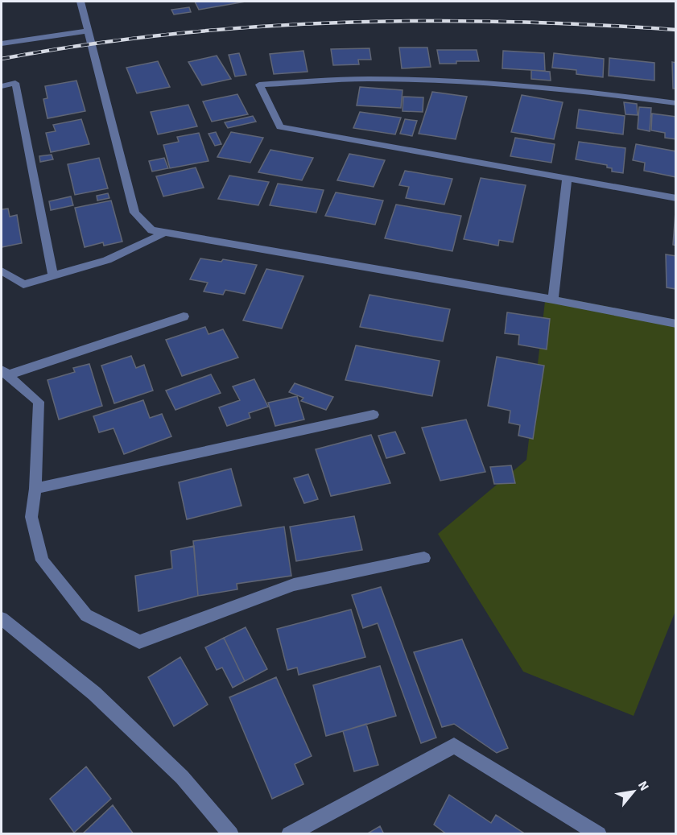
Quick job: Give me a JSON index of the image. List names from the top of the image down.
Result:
{
  "north": "top right"
}
